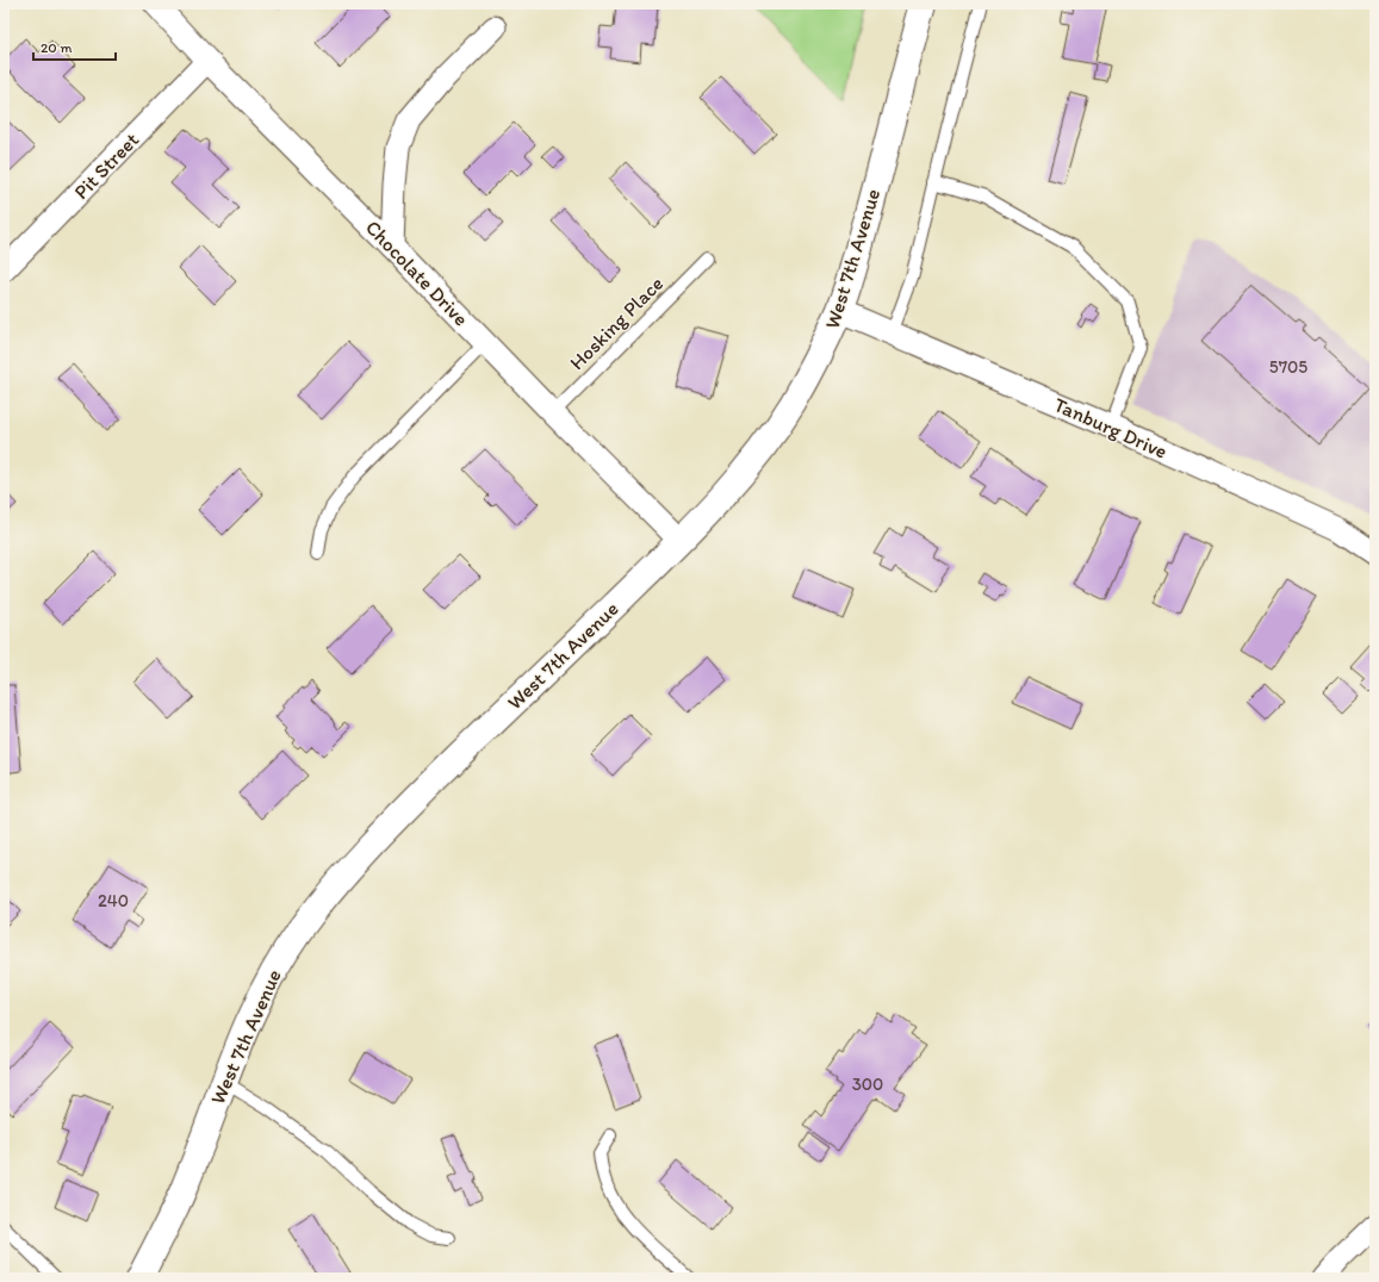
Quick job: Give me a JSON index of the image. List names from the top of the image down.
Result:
{
  "streets": {
    "main road": ["West 7th Avenue"],
    "street": ["Pit Street", "Chocolate Drive", "Tanburg Drive"],
    "lane": ["Hosking Place"]
  },
  "crossings": [
    ["Pit Street", "Chocolate Drive"],
    ["West 7th Avenue", "Chocolate Drive"],
    ["West 7th Avenue", "Tanburg Drive"],
    ["Chocolate Drive", "Hosking Place"]
  ],
  "house_numbers": ["5705", "240", "300"],
  "scale_bar": "20 m"
}
